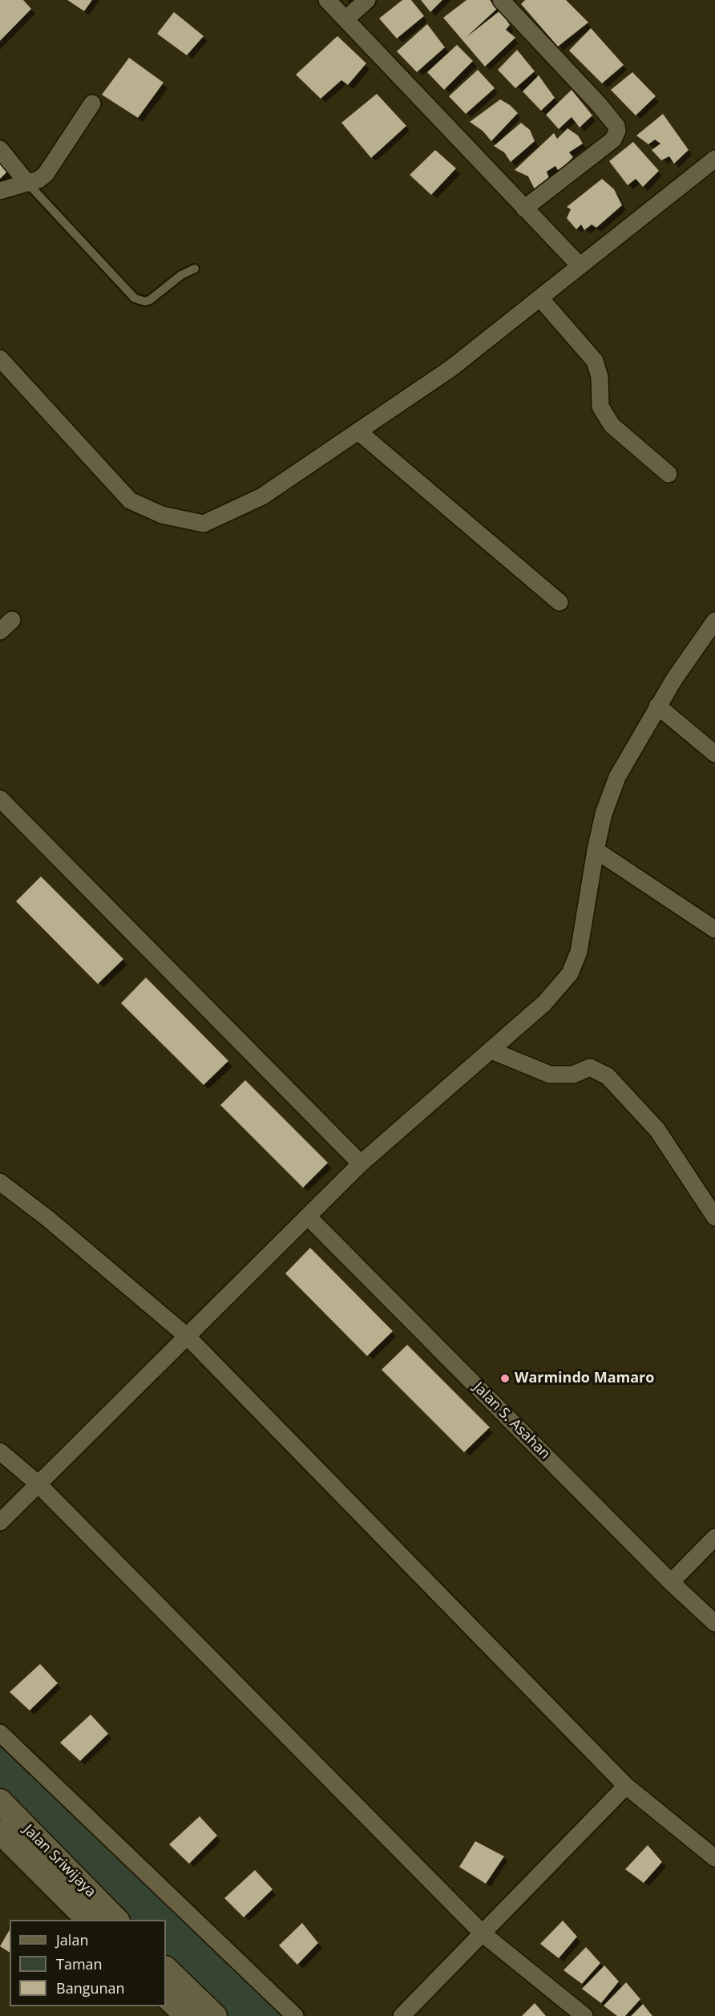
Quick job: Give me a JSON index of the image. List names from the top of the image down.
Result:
{
  "streets": {
    "main road": ["Jalan Sriwijaya"],
    "street": ["Jalan S. Asahan"]
  },
  "places": ["Warmindo Mamaro"],
  "legend": ["Jalan", "Taman", "Bangunan"]
}
